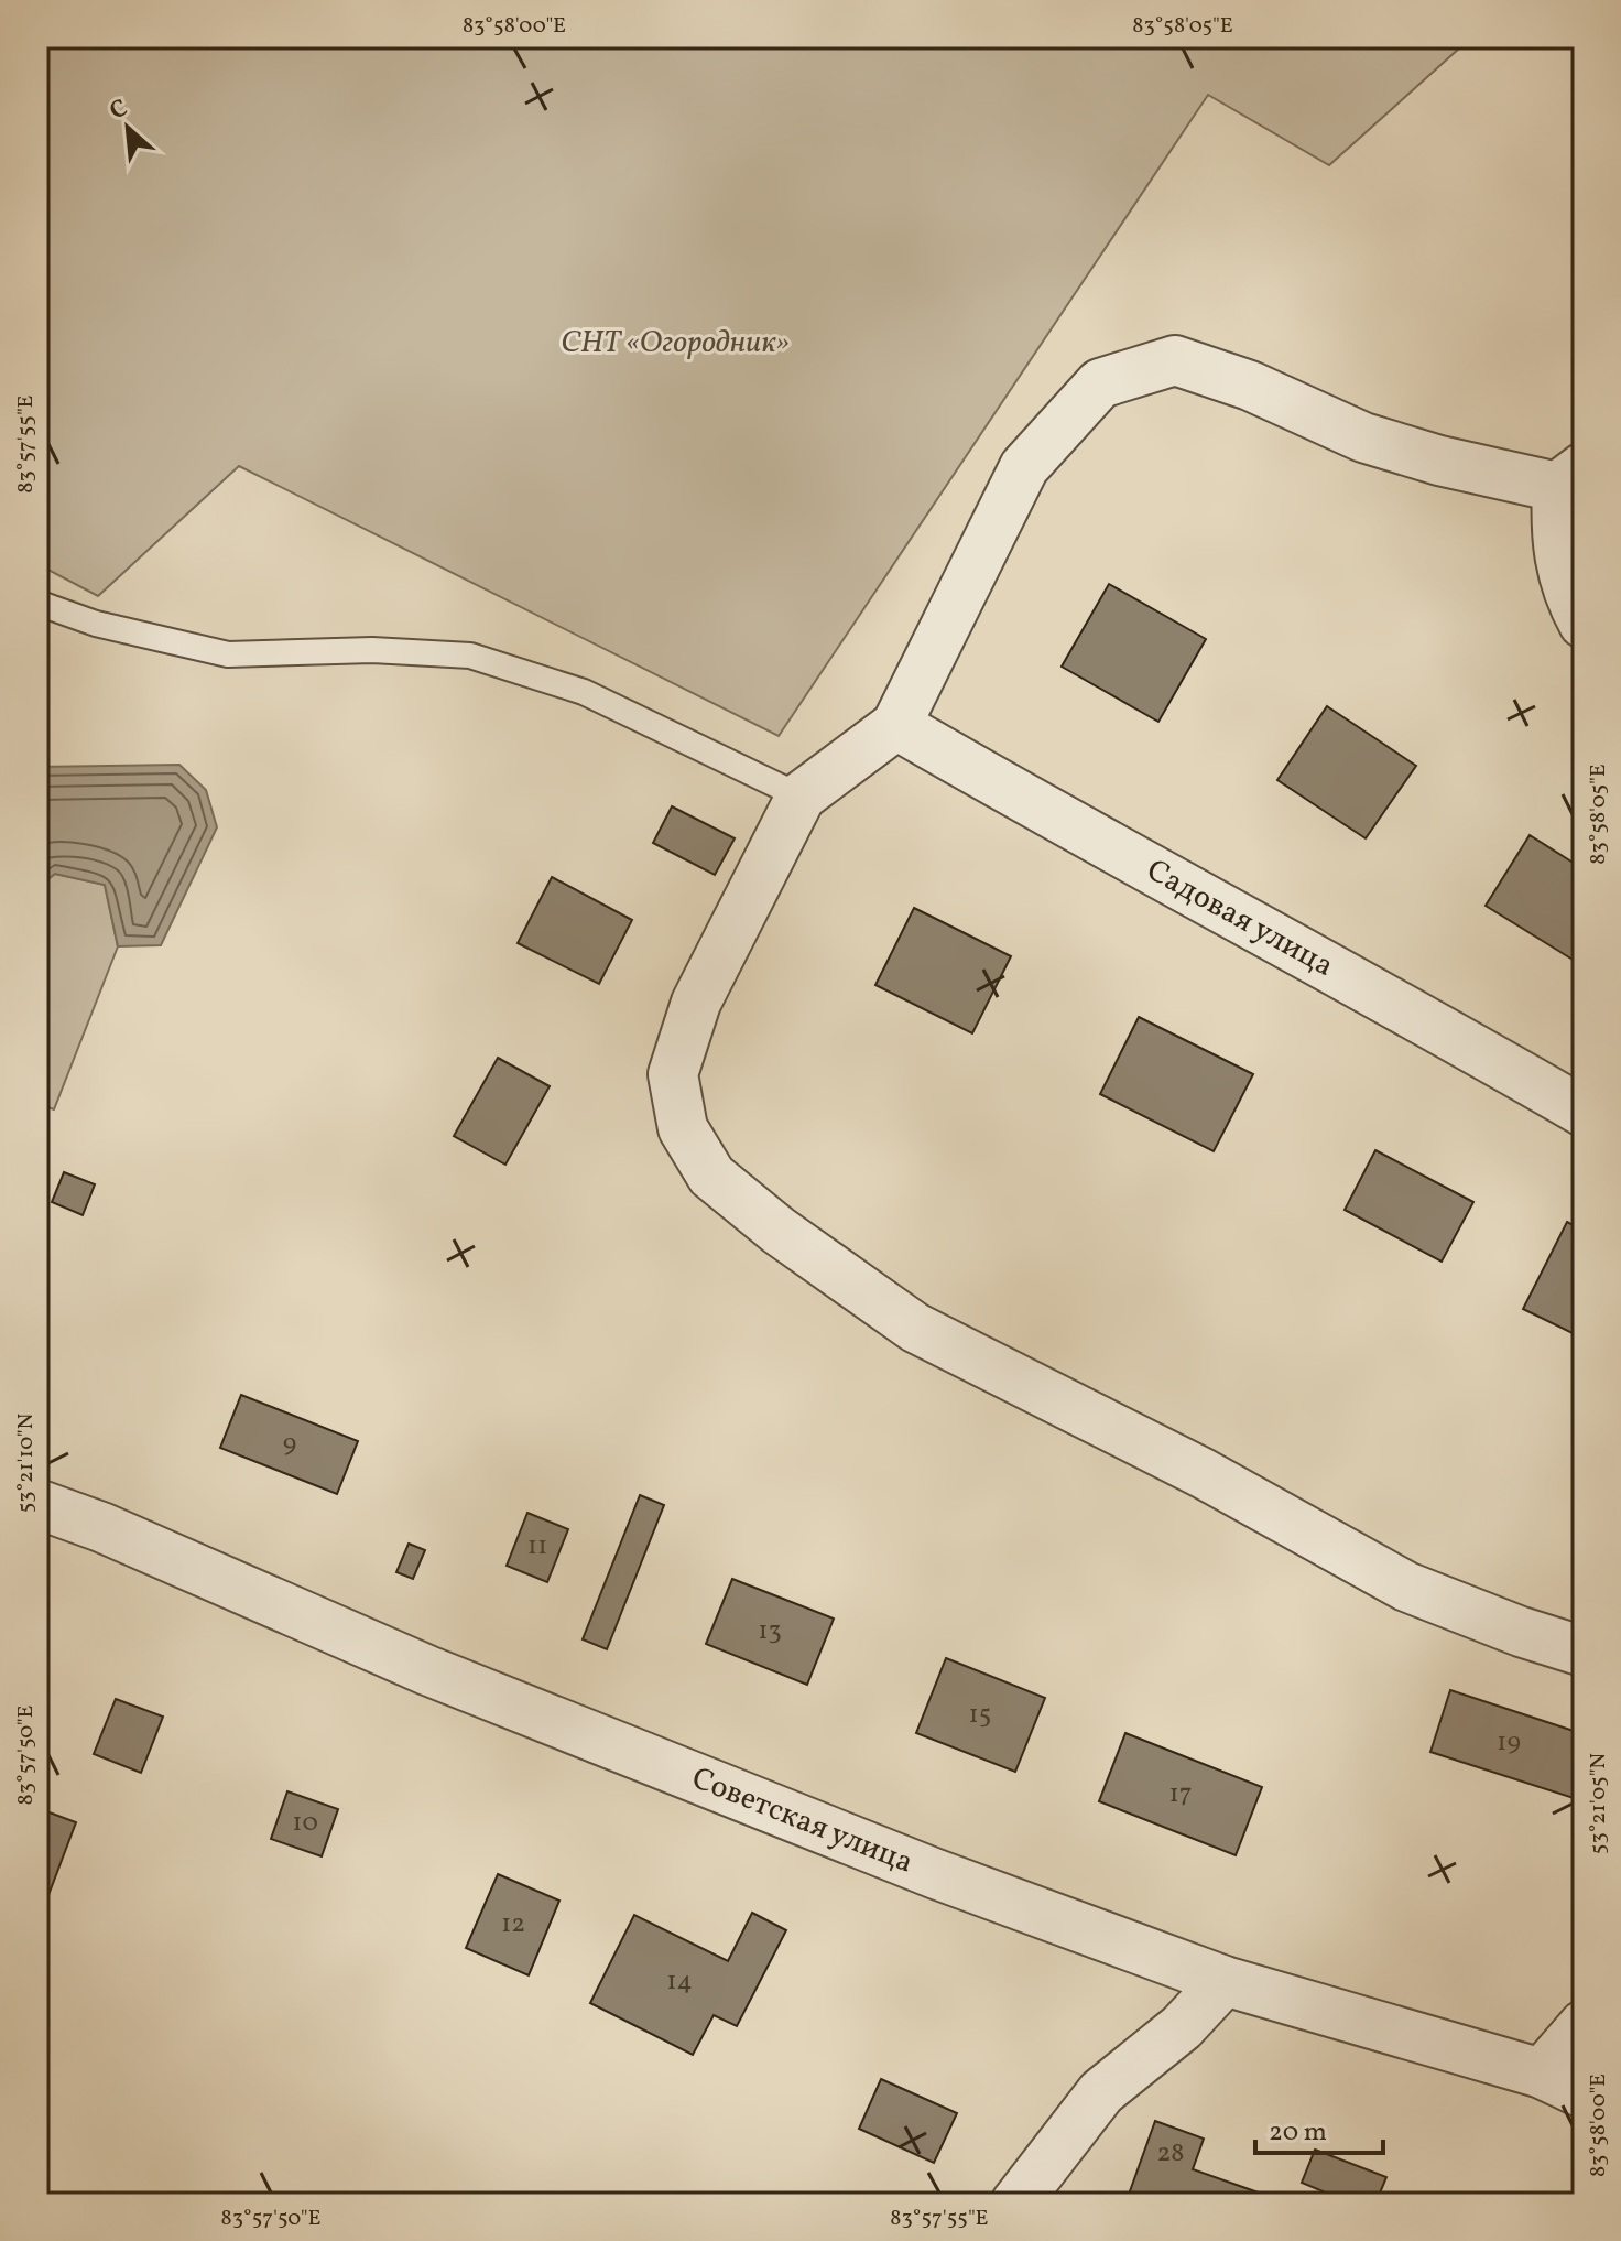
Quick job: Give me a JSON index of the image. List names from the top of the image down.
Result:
{
  "streets": {
    "street": ["Садовая улица", "Советская улица"]
  },
  "parks": ["СНТ «Огородник»"],
  "house_numbers": [
    "9",
    "11",
    "13",
    "15",
    "19",
    "17",
    "10",
    "12",
    "14",
    "28"
  ],
  "scale_bar": "20 m",
  "north": "top left",
  "coordinates": [
    "83°58'00\"E",
    "83°58'05\"E",
    "83°57'55\"E",
    "53°21'10\"N",
    "83°57'50\"E",
    "53°21'05\"N"
  ]
}
